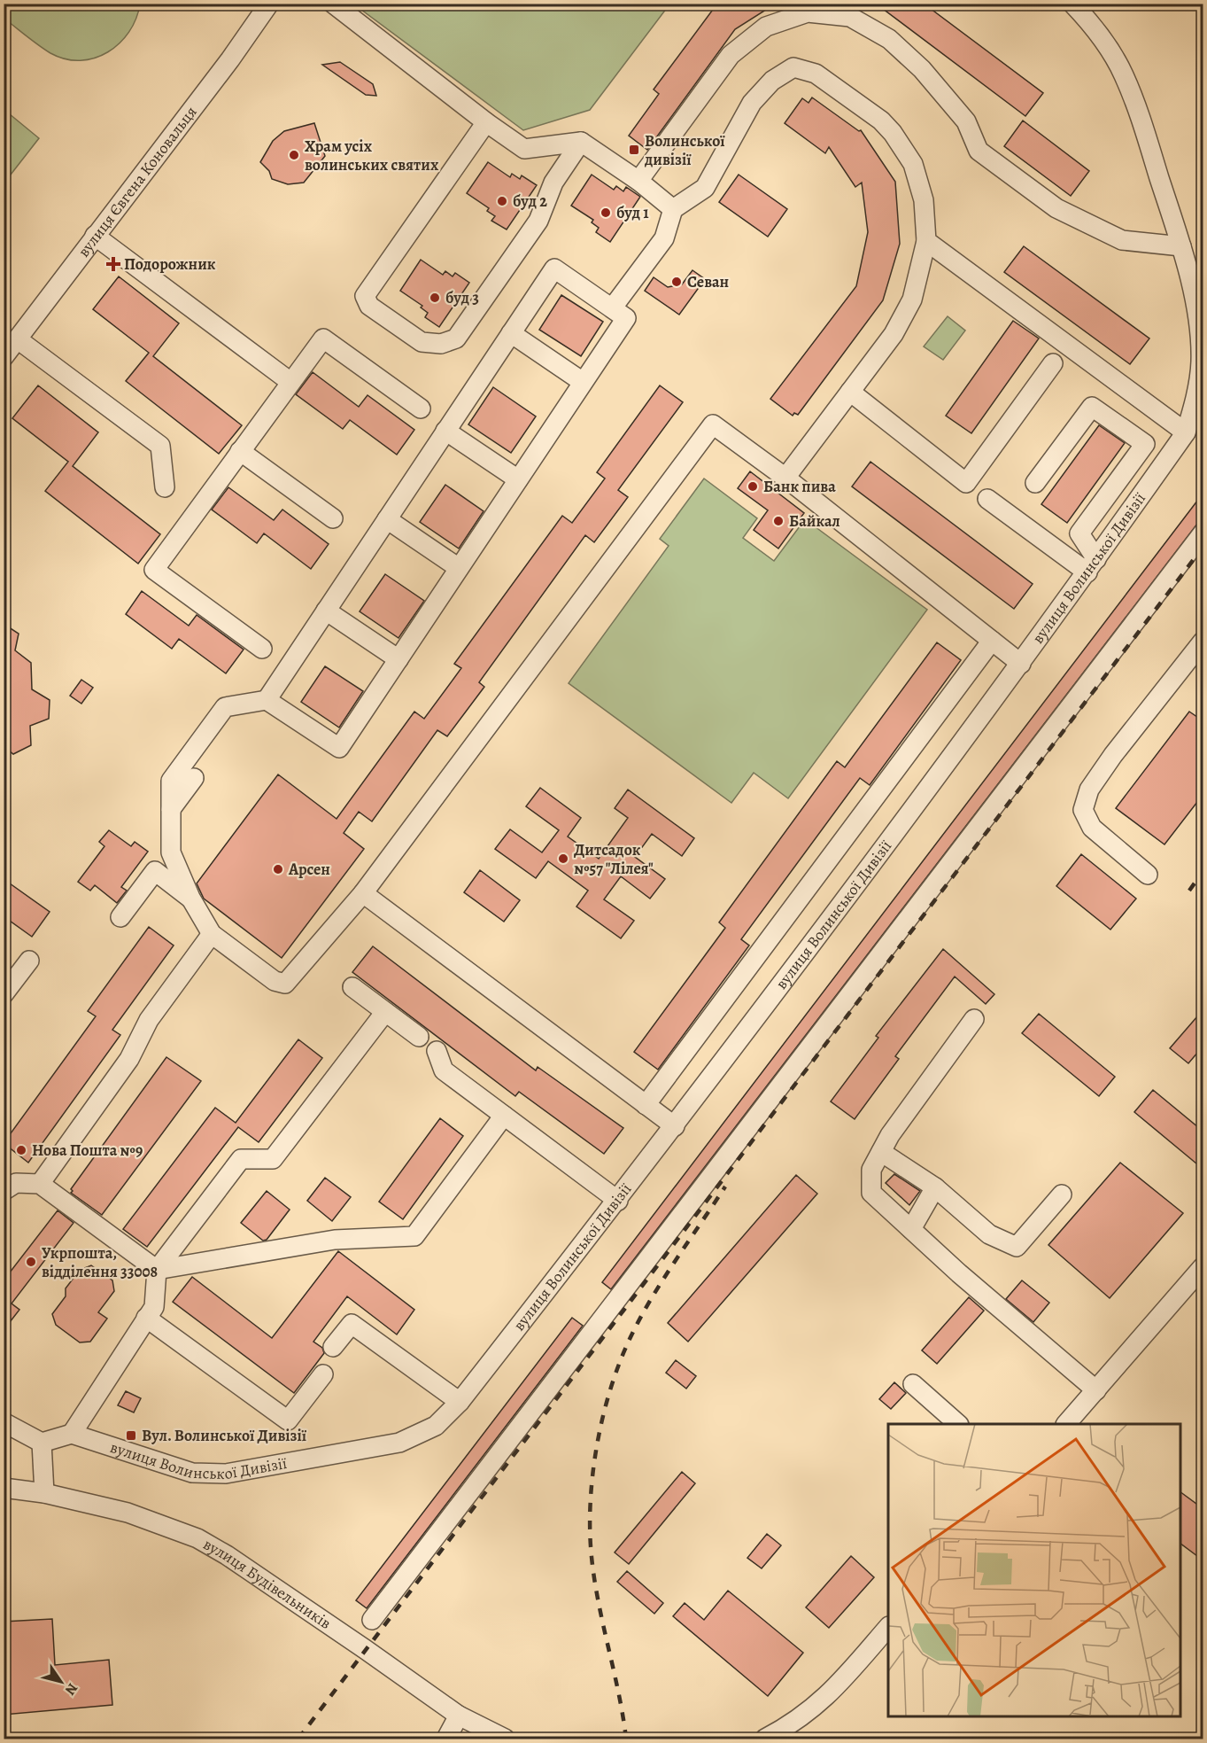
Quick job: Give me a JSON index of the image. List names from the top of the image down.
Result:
{
  "streets": {
    "street": ["вулиця Євгена Коновальця", "вулиця Волинської Дивізії", "вулиця Будівельників"]
  },
  "places": {
    "transit": ["Волинської дивізії", "Вул. Волинської Дивізії"],
    "other": [
      "Храм усіх волинських святих",
      "буд 2",
      "буд 1",
      "Севан",
      "буд 3",
      "Банк пива",
      "Байкал",
      "Дитсадок №57 \"Лілея\"",
      "Арсен",
      "Нова Пошта №9",
      "Укрпошта, відділення 33008"
    ],
    "health": ["Подорожник"]
  },
  "north": "bottom right"
}
